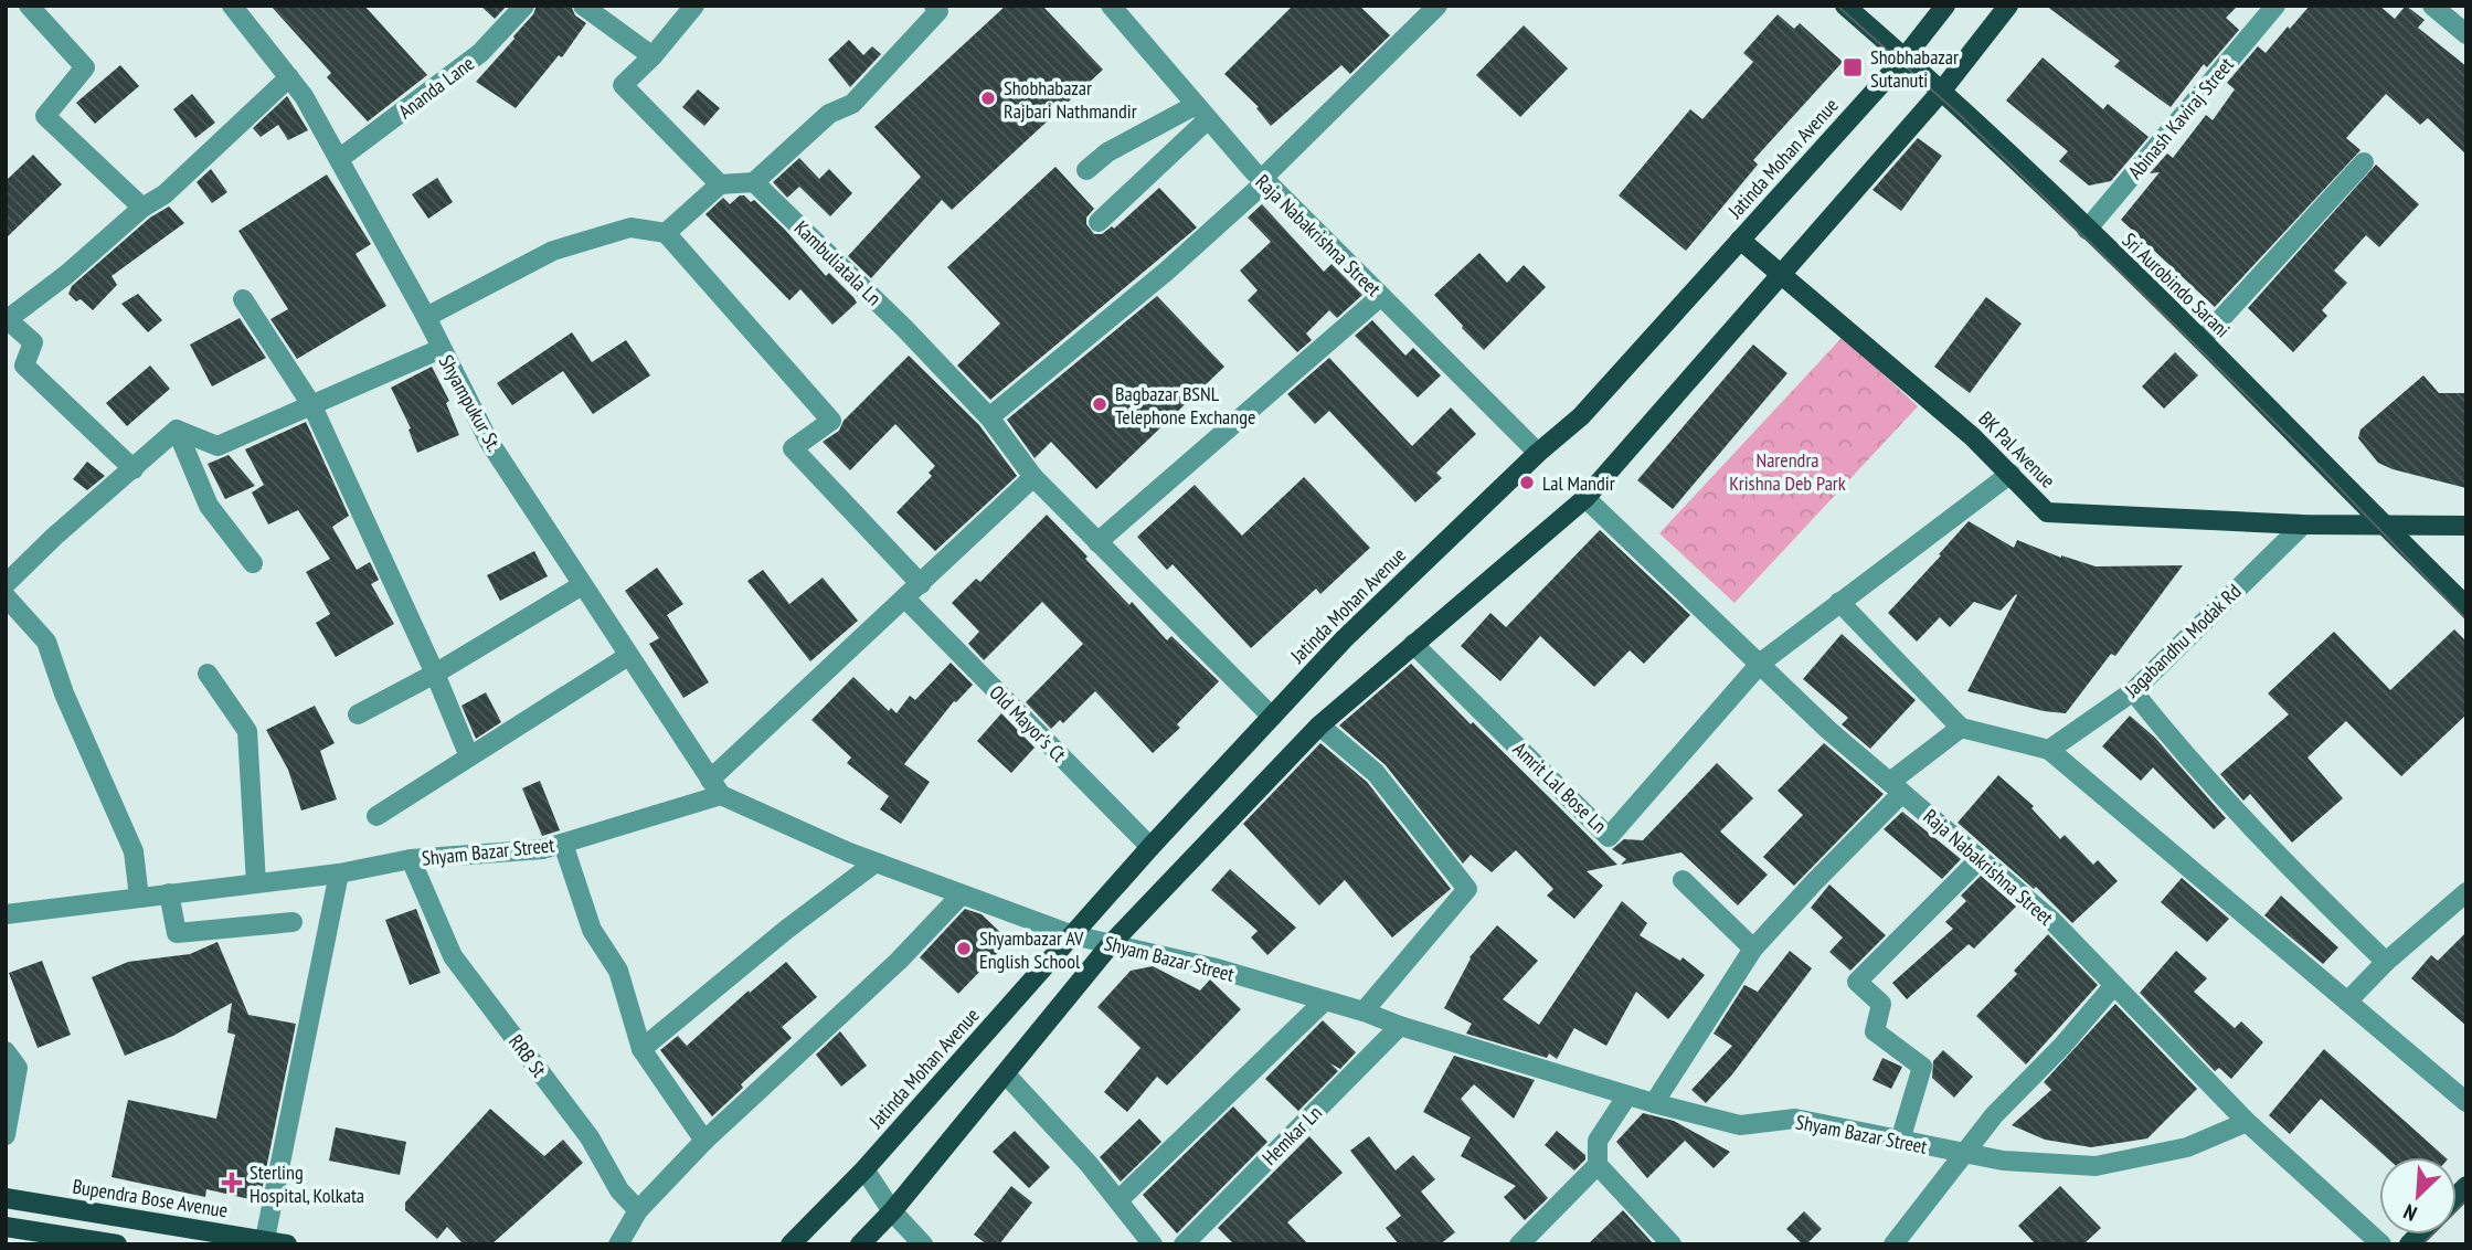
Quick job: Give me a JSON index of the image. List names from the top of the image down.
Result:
{
  "streets": {
    "main road": [
      "Jatinda Mohan Avenue",
      "Sri Aurobindo Sarani",
      "BK Pal Avenue",
      "Bupendra Bose Avenue"
    ],
    "street": [
      "Ananda Lane",
      "Abinash Kaviraj Street",
      "Raja Nabakrishna Street",
      "Kambuliatala Ln",
      "Shyampukur St.",
      "Jagabandhu Modak Rd",
      "Old Mayor's Ct",
      "Amrit Lal Bose Ln",
      "Shyam Bazar Street",
      "RRB St",
      "Hemkar Ln"
    ]
  },
  "crossings": [
    ["Ananda Lane", "Shyampukur St."],
    ["Abinash Kaviraj Street", "Sri Aurobindo Sarani"],
    ["Jatinda Mohan Avenue", "Raja Nabakrishna Street"],
    ["Jatinda Mohan Avenue", "Kambuliatala Ln"],
    ["Jatinda Mohan Avenue", "Sri Aurobindo Sarani"],
    ["Jatinda Mohan Avenue", "BK Pal Avenue"],
    ["Jatinda Mohan Avenue", "Old Mayor's Ct"],
    ["Jatinda Mohan Avenue", "Shyam Bazar Street"],
    ["Raja Nabakrishna Street", "Amrit Lal Bose Ln"],
    ["Raja Nabakrishna Street", "Shyam Bazar Street"],
    ["Sri Aurobindo Sarani", "BK Pal Avenue"],
    ["Shyampukur St.", "Shyam Bazar Street"],
    ["BK Pal Avenue", "Jagabandhu Modak Rd"],
    ["Shyam Bazar Street", "RRB St"],
    ["Shyam Bazar Street", "Hemkar Ln"]
  ],
  "parks": ["Narendra Krishna Deb Park"],
  "places": {
    "transit": ["Shobhabazar Sutanuti"],
    "other": [
      "Shobhabazar Rajbari Nathmandir",
      "Bagbazar BSNL Telephone Exchange",
      "Lal Mandir",
      "Shyambazar AV English School"
    ],
    "health": ["Sterling Hospital, Kolkata"]
  },
  "north": "bottom left"
}
